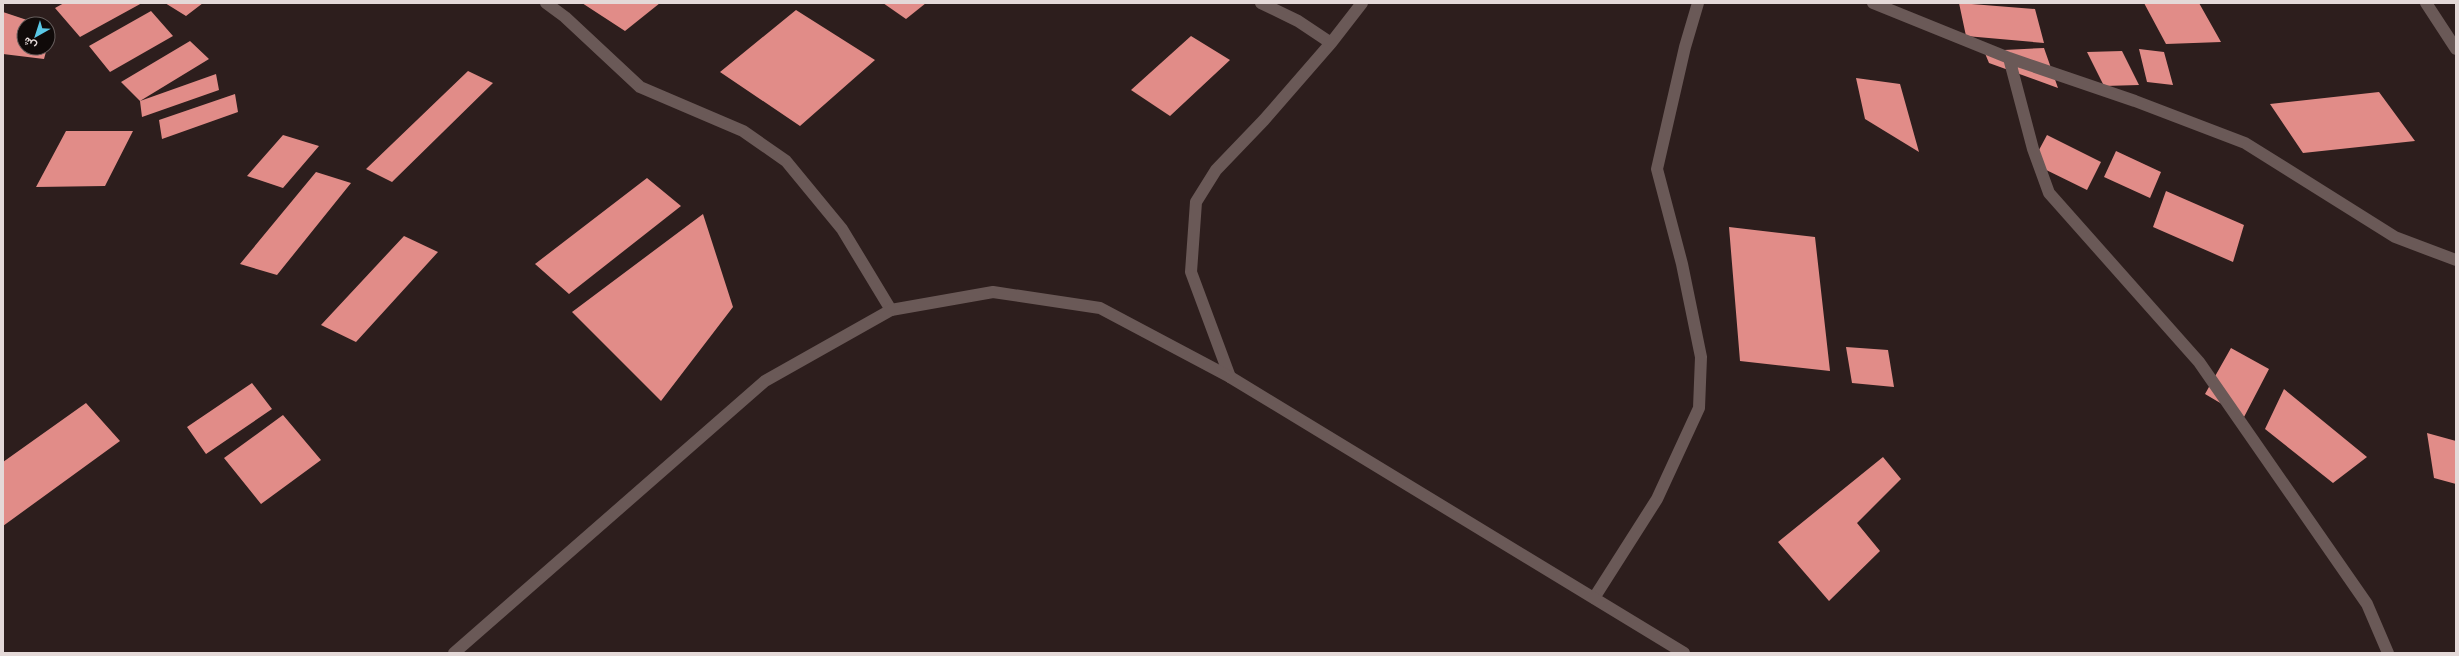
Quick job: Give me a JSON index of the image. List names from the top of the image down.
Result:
{
  "north": "bottom left"
}
